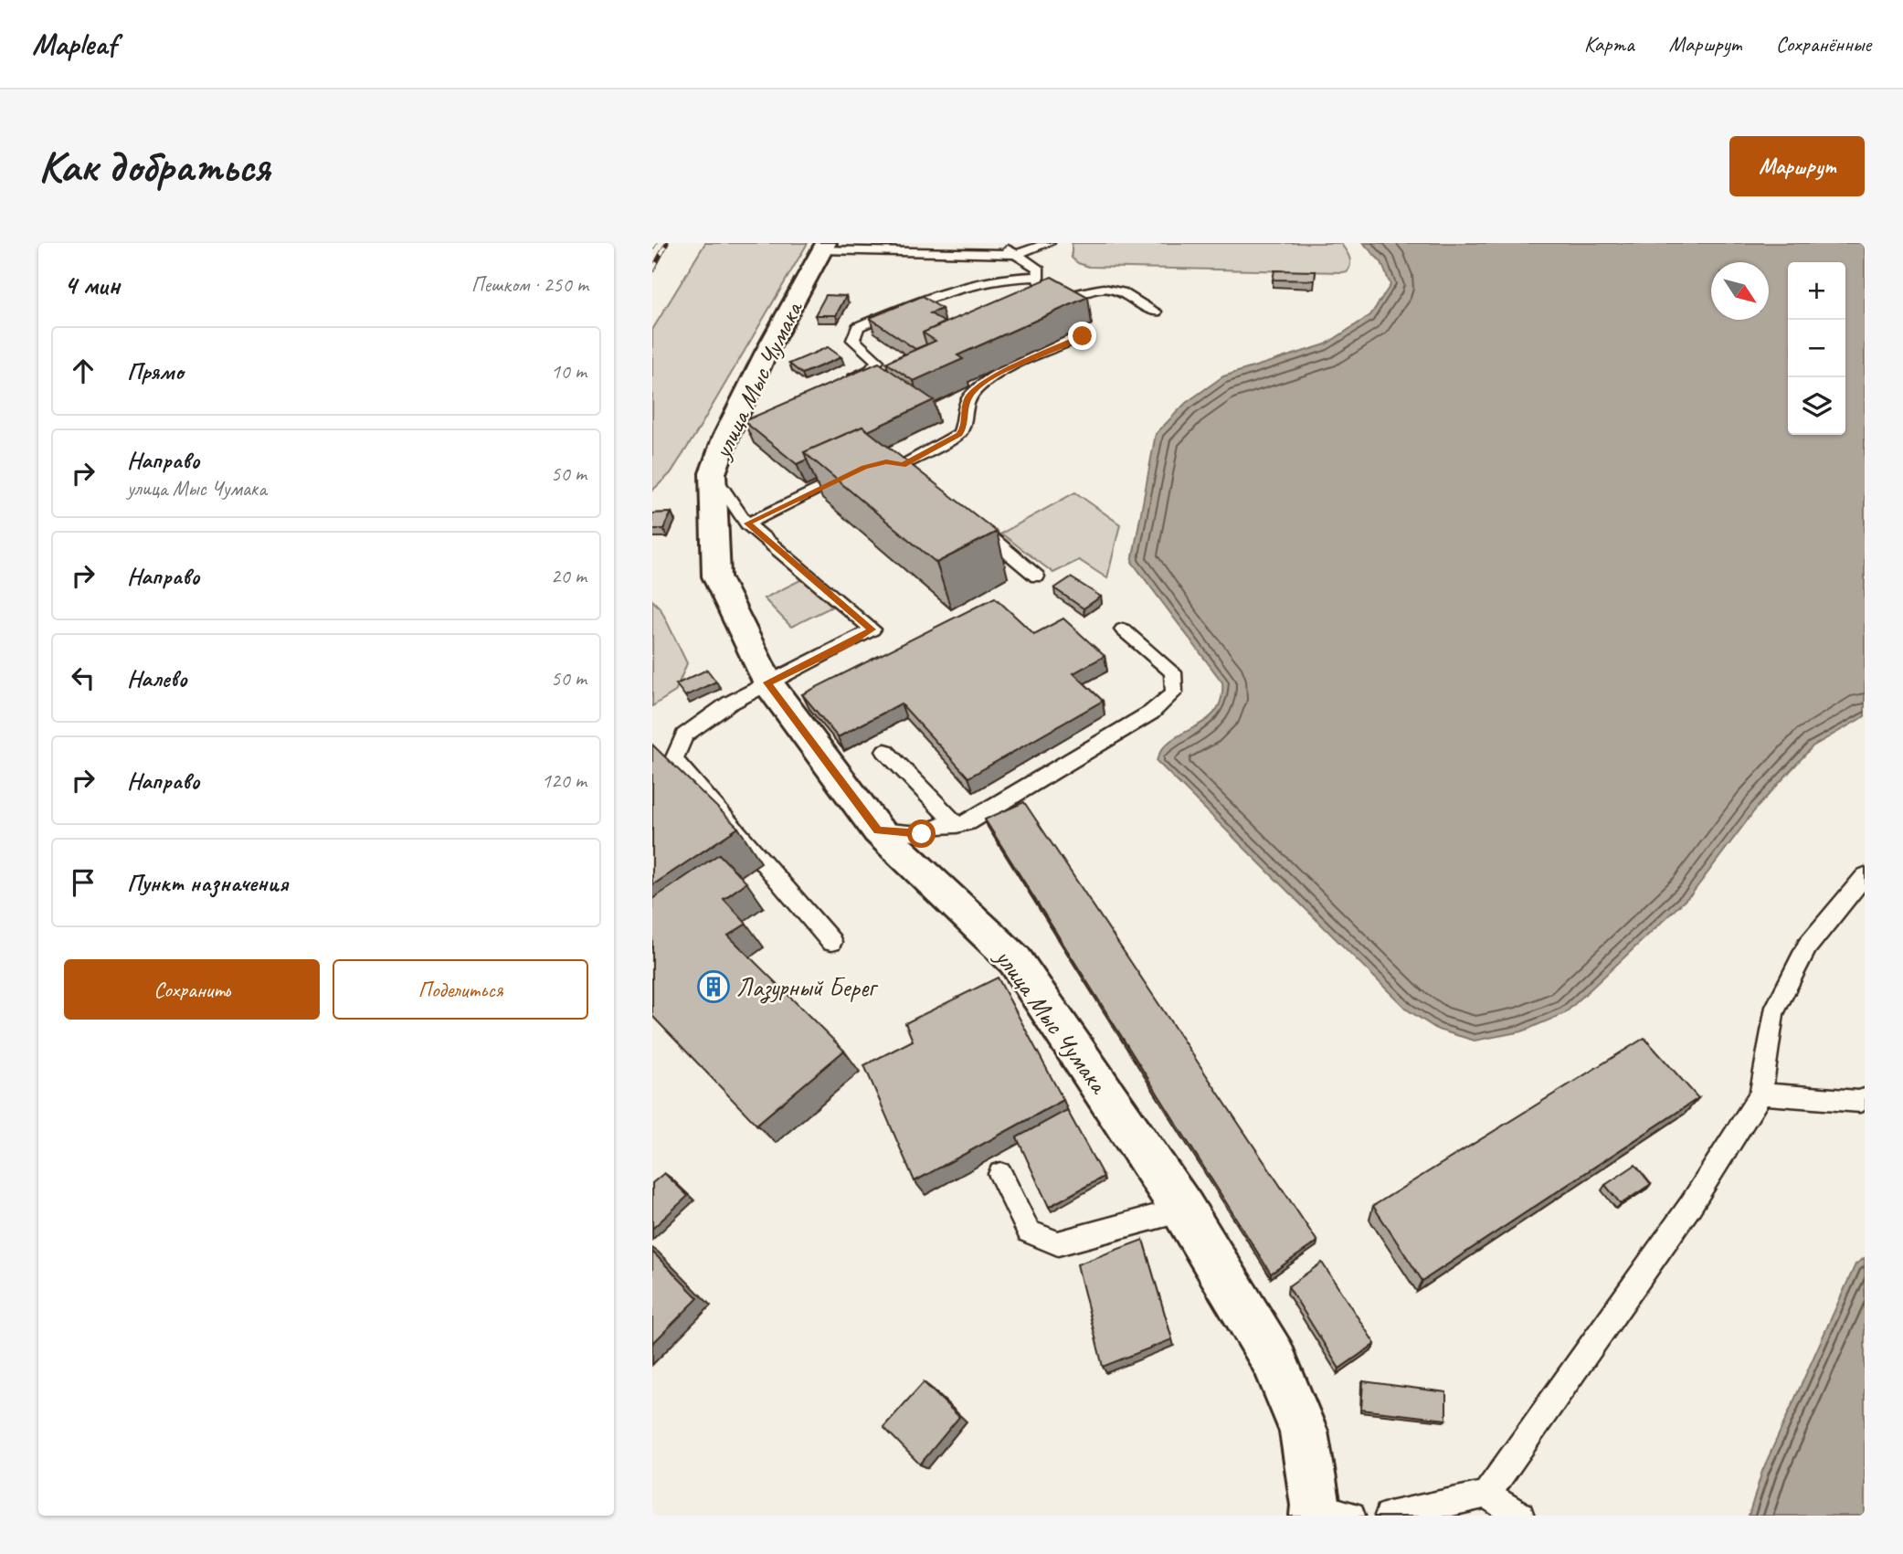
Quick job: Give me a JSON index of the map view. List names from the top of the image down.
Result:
{
  "streets": {
    "street": ["улица Мыс Чумака"]
  },
  "places": {
    "building": ["Лазурный Берег"]
  },
  "north": "bottom right",
  "page": {
    "header": "Mapleaf",
    "nav": ["Карта", "Маршрут", "Сохранённые"],
    "buttons": [
      "Маршрут",
      ["Сохранить", "Поделиться"]
    ],
    "title": "Как добраться",
    "heading": ["4 мин", "Пешком · 250 m"],
    "map_buttons": ["+", "−"],
    "list": [
      ["Прямо", "10 m"],
      ["Направо", "улица Мыс Чумака", "50 m"],
      ["Направо", "20 m"],
      ["Налево", "50 m"],
      ["Направо", "120 m"],
      "Пункт назначения"
    ]
  }
}
